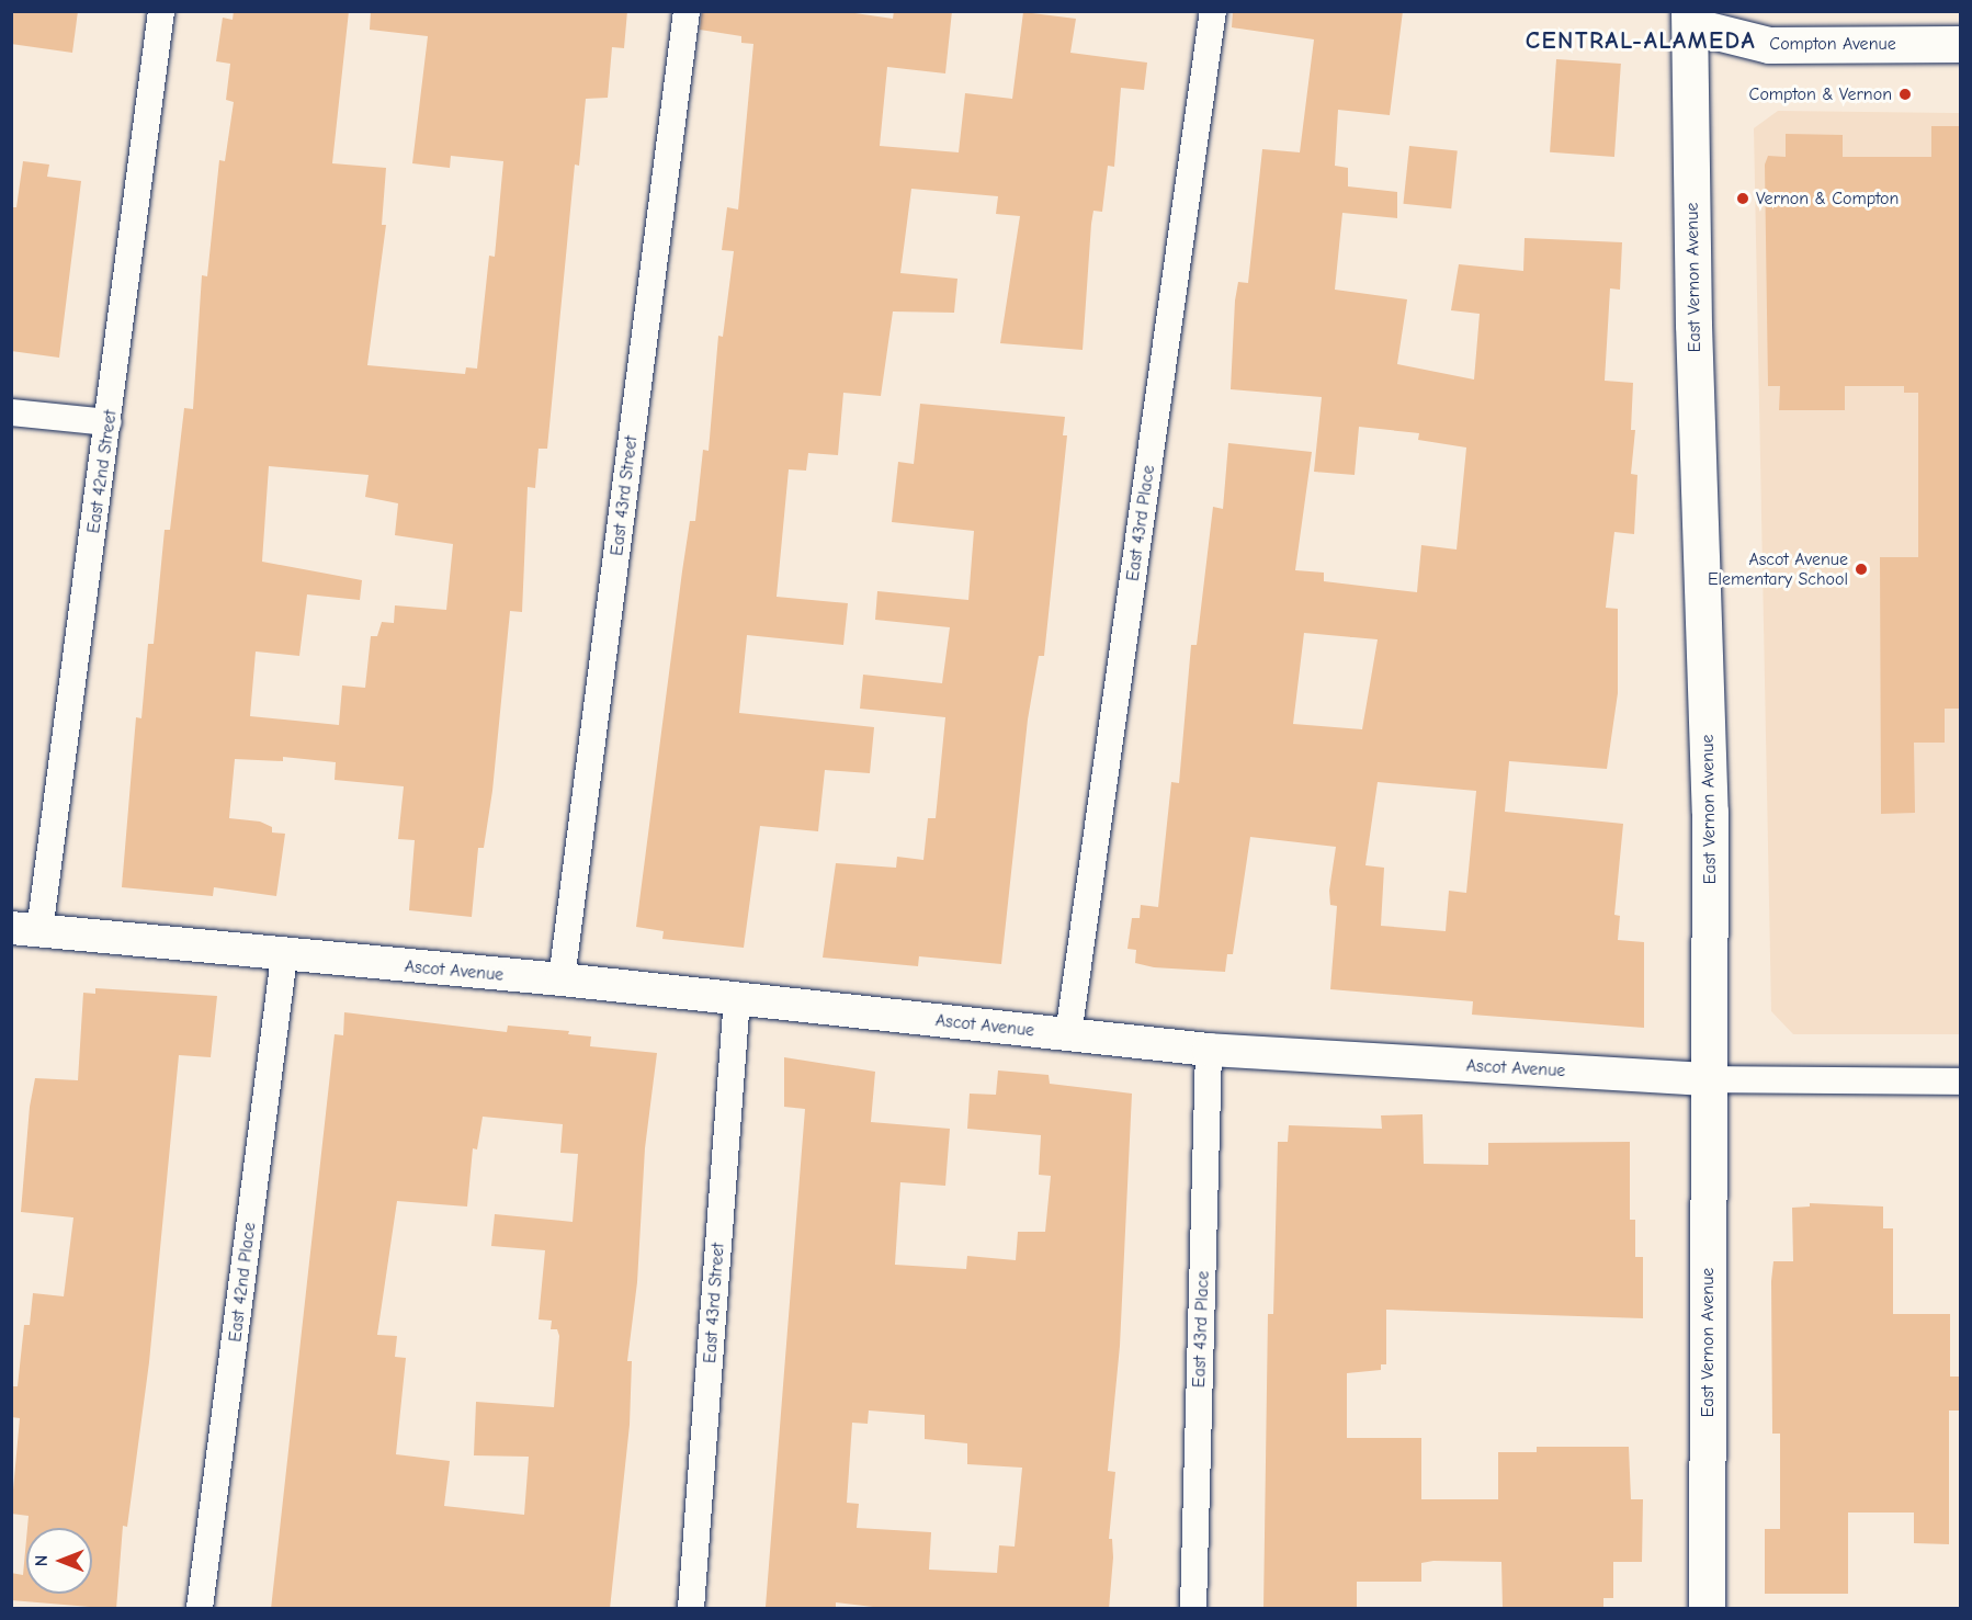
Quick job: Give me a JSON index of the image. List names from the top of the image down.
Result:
{
  "streets": {
    "main road": ["Compton Avenue", "East Vernon Avenue"],
    "street": [
      "East 42nd Street",
      "East 43rd Street",
      "East 43rd Place",
      "Ascot Avenue",
      "East 42nd Place"
    ]
  },
  "crossings": [
    ["Compton Avenue", "East Vernon Avenue"],
    ["East Vernon Avenue", "Ascot Avenue"],
    ["East 42nd Street", "Ascot Avenue"],
    ["East 43rd Street", "Ascot Avenue"],
    ["East 43rd Place", "Ascot Avenue"],
    ["Ascot Avenue", "East 42nd Place"]
  ],
  "districts": ["CENTRAL-ALAMEDA"],
  "places": ["Compton & Vernon", "Vernon & Compton", "Ascot Avenue Elementary School"],
  "north": "left"
}
